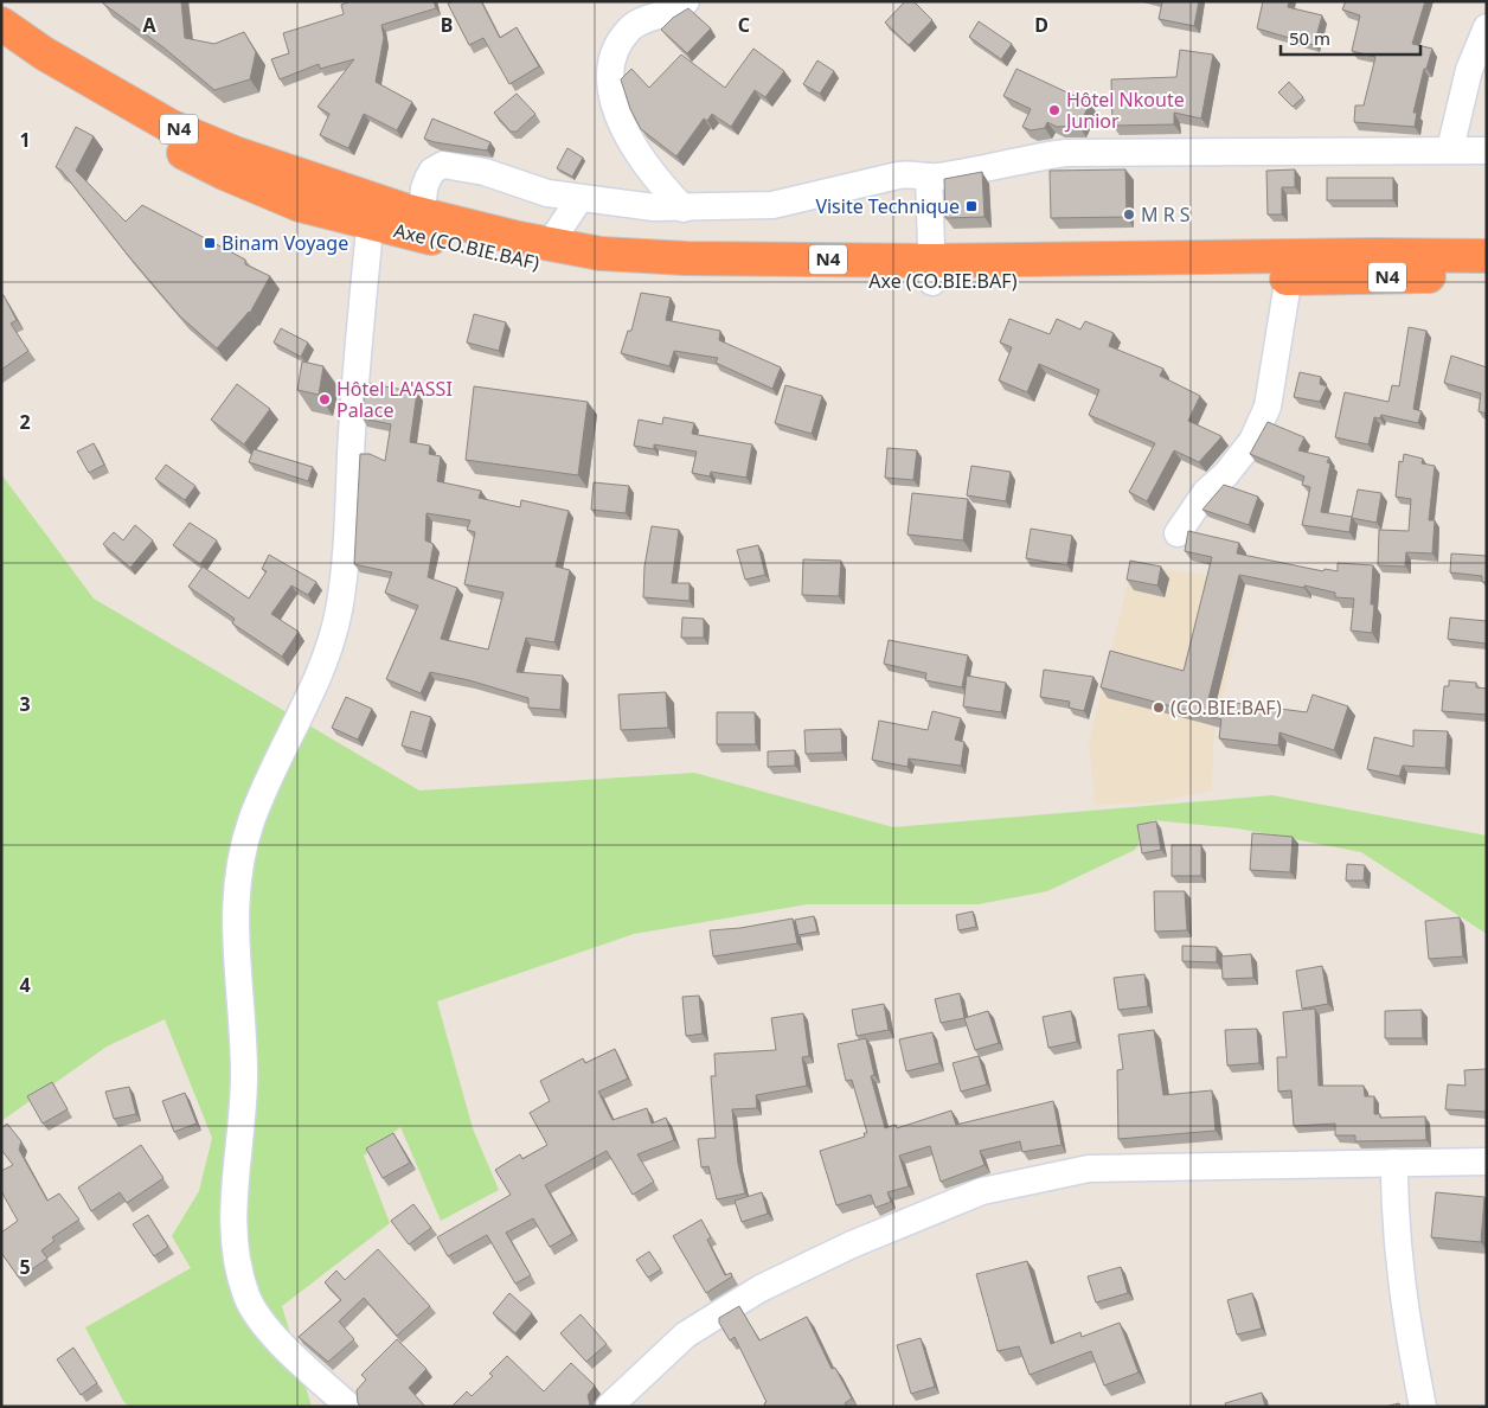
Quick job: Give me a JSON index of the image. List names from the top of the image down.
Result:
{
  "streets": {
    "highway": ["N4", "Axe (CO.BIE.BAF)"]
  },
  "crossings": [
    ["N4", "Axe (CO.BIE.BAF)"]
  ],
  "places": {
    "other": [
      "Hôtel Nkoute Junior",
      "M R S",
      "Hôtel LA'ASSI Palace",
      "(CO.BIE.BAF)"
    ],
    "transit": ["Visite Technique", "Binam Voyage"]
  },
  "scale_bar": "50 m",
  "grid": {
    "columns": [
      "A",
      "B",
      "C",
      "D"
    ],
    "rows": [
      "1",
      "2",
      "3",
      "4",
      "5"
    ]
  }
}
